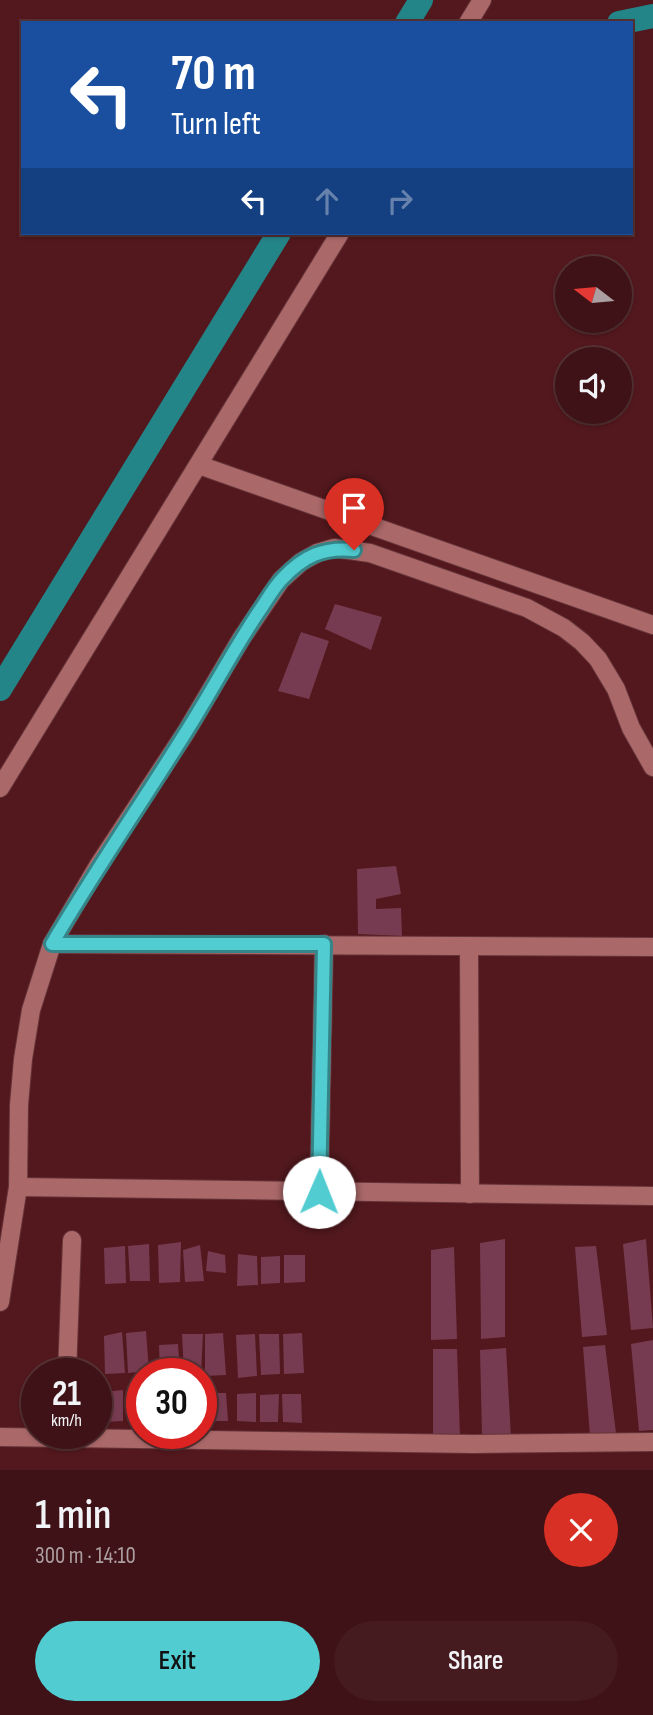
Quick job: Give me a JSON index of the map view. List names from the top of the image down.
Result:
{
  "north": "left",
  "page": {
    "turn": ["70 m", "Turn left"],
    "speed": "21 km/h",
    "limit": "30",
    "heading": ["1 min", "300 m · 14:10"],
    "buttons": ["Exit", "Share"]
  }
}
